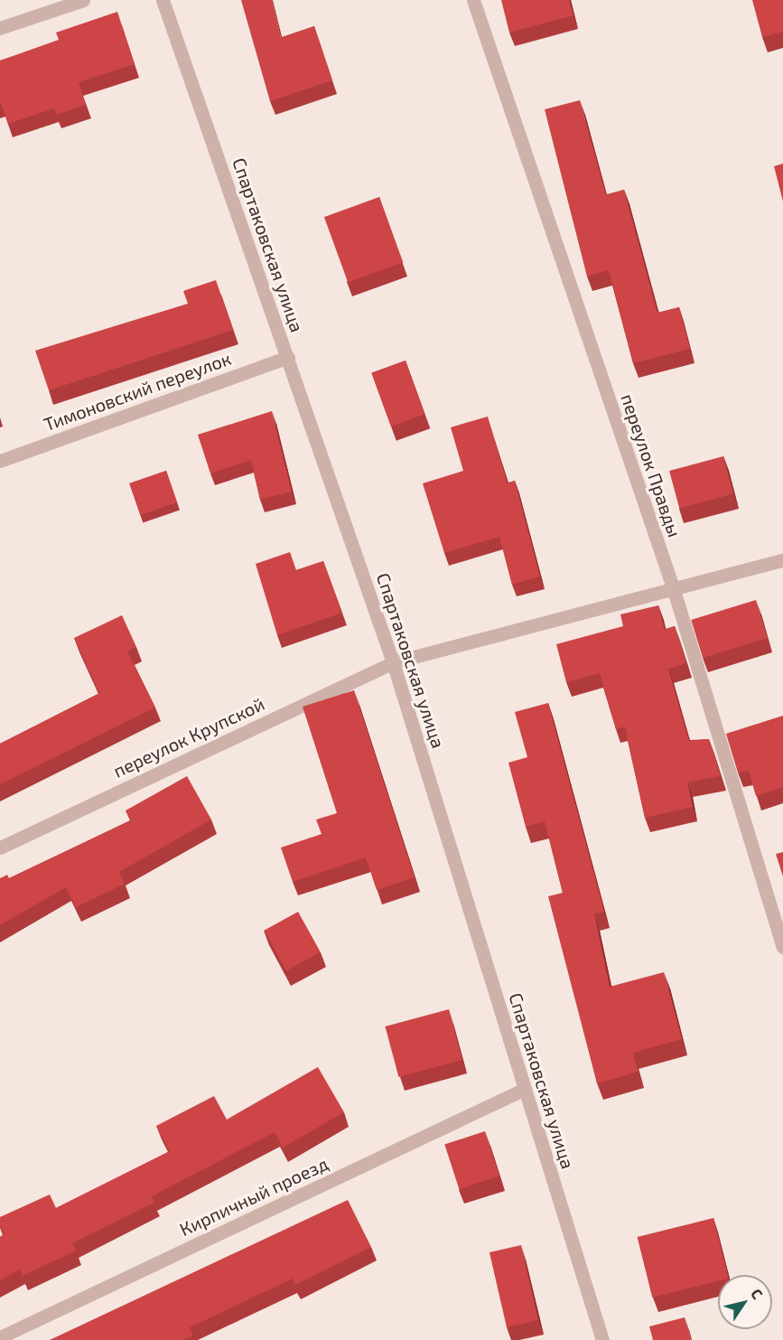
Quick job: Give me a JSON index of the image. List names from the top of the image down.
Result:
{
  "streets": {
    "street": [
      "Спартаковская улица",
      "Тимоновский переулок",
      "переулок Правды",
      "переулок Крупской",
      "Кирпичный проезд"
    ]
  },
  "crossings": [
    ["Спартаковская улица", "Тимоновский переулок"],
    ["Спартаковская улица", "переулок Крупской"],
    ["Спартаковская улица", "Кирпичный проезд"],
    ["переулок Правды", "переулок Крупской"]
  ],
  "north": "top right"
}
